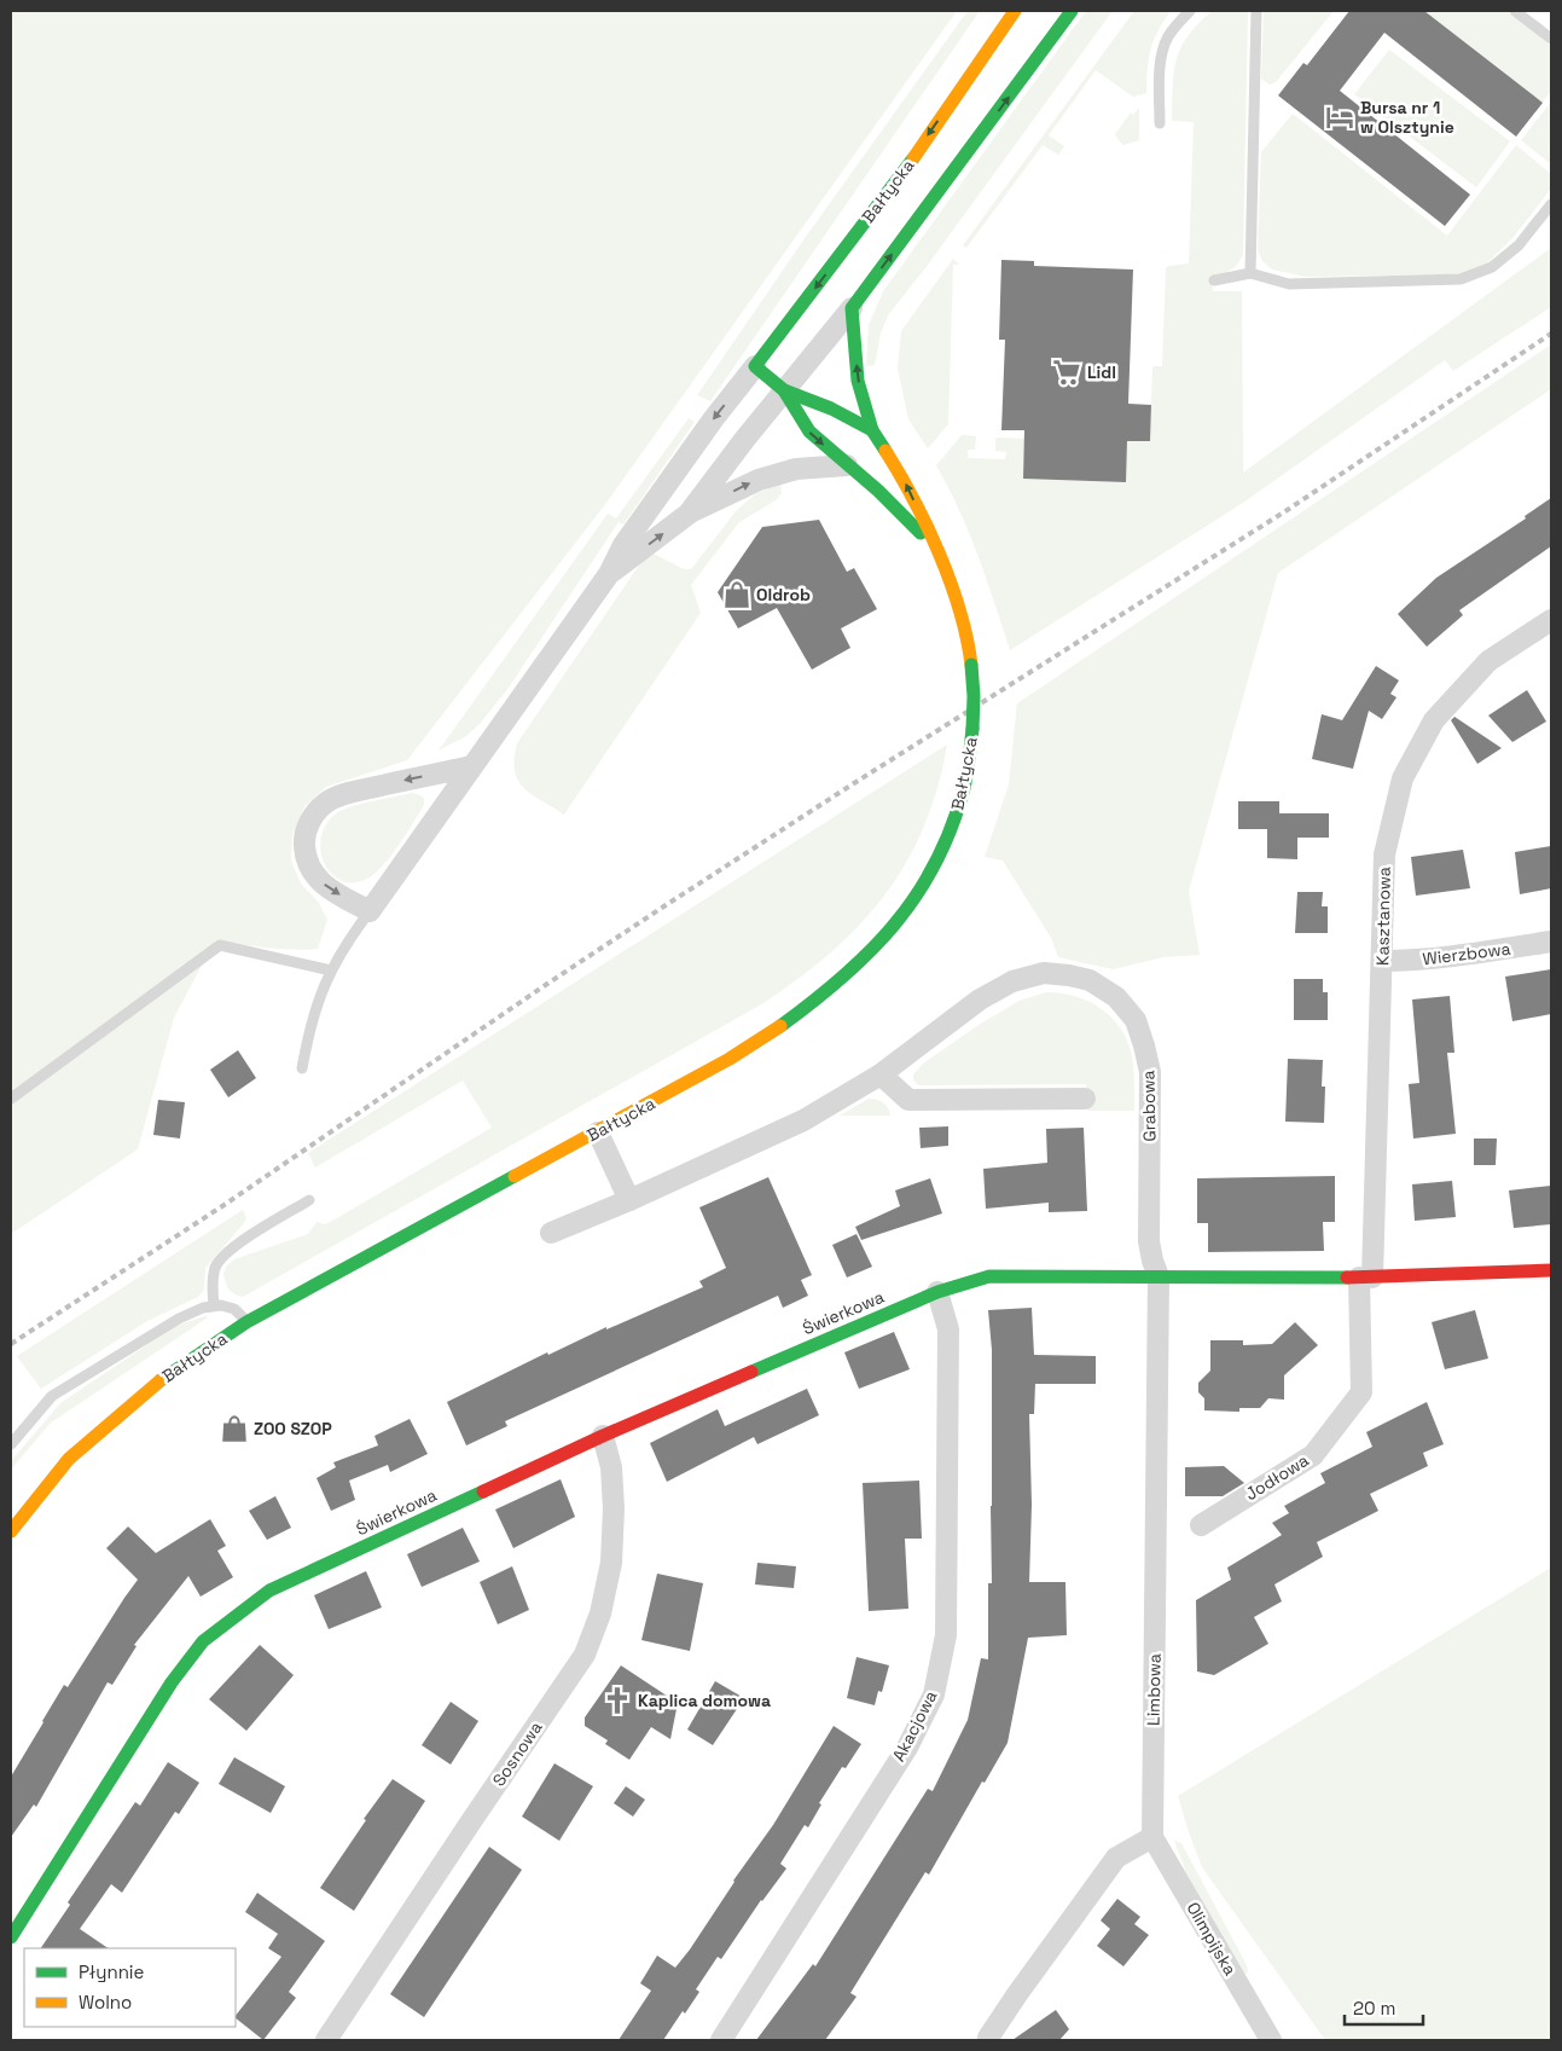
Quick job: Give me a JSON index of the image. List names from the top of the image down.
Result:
{
  "streets": {
    "main road": ["Bałtycka", "Świerkowa"],
    "street": [
      "Kasztanowa",
      "Wierzbowa",
      "Grabowa",
      "Jodłowa",
      "Limbowa",
      "Akacjowa",
      "Sosnowa",
      "Olimpijska"
    ]
  },
  "crossings": [
    ["Kasztanowa", "Wierzbowa"],
    ["Kasztanowa", "Jodłowa"],
    ["Grabowa", "Limbowa"],
    ["Świerkowa", "Akacjowa"],
    ["Świerkowa", "Sosnowa"],
    ["Limbowa", "Olimpijska"]
  ],
  "places": {
    "hotel": ["Bursa nr 1 w Olsztynie"],
    "supermarket": ["Lidl"],
    "shop": ["Oldrob", "ZOO SZOP"],
    "church": ["Kaplica domowa"]
  },
  "legend": ["Płynnie", "Wolno"],
  "scale_bar": "20 m"
}
